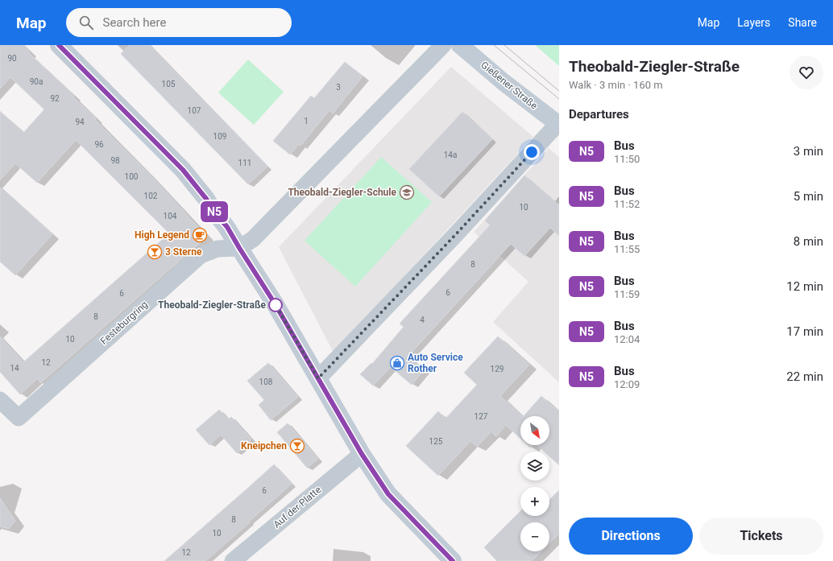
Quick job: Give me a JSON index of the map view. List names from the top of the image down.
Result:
{
  "streets": {
    "street": ["Gießener Straße", "Festeburgring", "Auf der Platte"]
  },
  "places": {
    "school or university": ["Theobald-Ziegler-Schule"],
    "cafe": ["High Legend"],
    "bar": ["3 Sterne", "Kneipchen"],
    "other": ["Theobald-Ziegler-Straße"],
    "shop": ["Auto Service Rother"]
  },
  "lines": ["bus line N5"],
  "house_numbers": [
    "90",
    "90a",
    "105",
    "3",
    "92",
    "107",
    "1",
    "94",
    "109",
    "96",
    "14a",
    "98",
    "111",
    "100",
    "102",
    "10",
    "104",
    "8",
    "6",
    "6",
    "8",
    "4",
    "10",
    "12",
    "14",
    "129",
    "108",
    "127",
    "125",
    "6",
    "8",
    "10",
    "12"
  ],
  "north": "bottom right",
  "page": {
    "header": "Map",
    "search": "Search here",
    "nav": ["Map", "Layers", "Share"],
    "on_map": "N5",
    "heading": [
      ["Theobald-Ziegler-Straße", "Walk · 3 min · 160 m"],
      "Departures"
    ],
    "list": [
      {
        "mark": "N5",
        "name": "Bus",
        "note": "11:50",
        "value": "3 min"
      },
      {
        "mark": "N5",
        "name": "Bus",
        "note": "11:52",
        "value": "5 min"
      },
      {
        "mark": "N5",
        "name": "Bus",
        "note": "11:55",
        "value": "8 min"
      },
      {
        "mark": "N5",
        "name": "Bus",
        "note": "11:59",
        "value": "12 min"
      },
      {
        "mark": "N5",
        "name": "Bus",
        "note": "12:04",
        "value": "17 min"
      },
      {
        "mark": "N5",
        "name": "Bus",
        "note": "12:09",
        "value": "22 min"
      }
    ],
    "map_buttons": ["+", "−"],
    "buttons": ["Directions", "Tickets"]
  }
}
